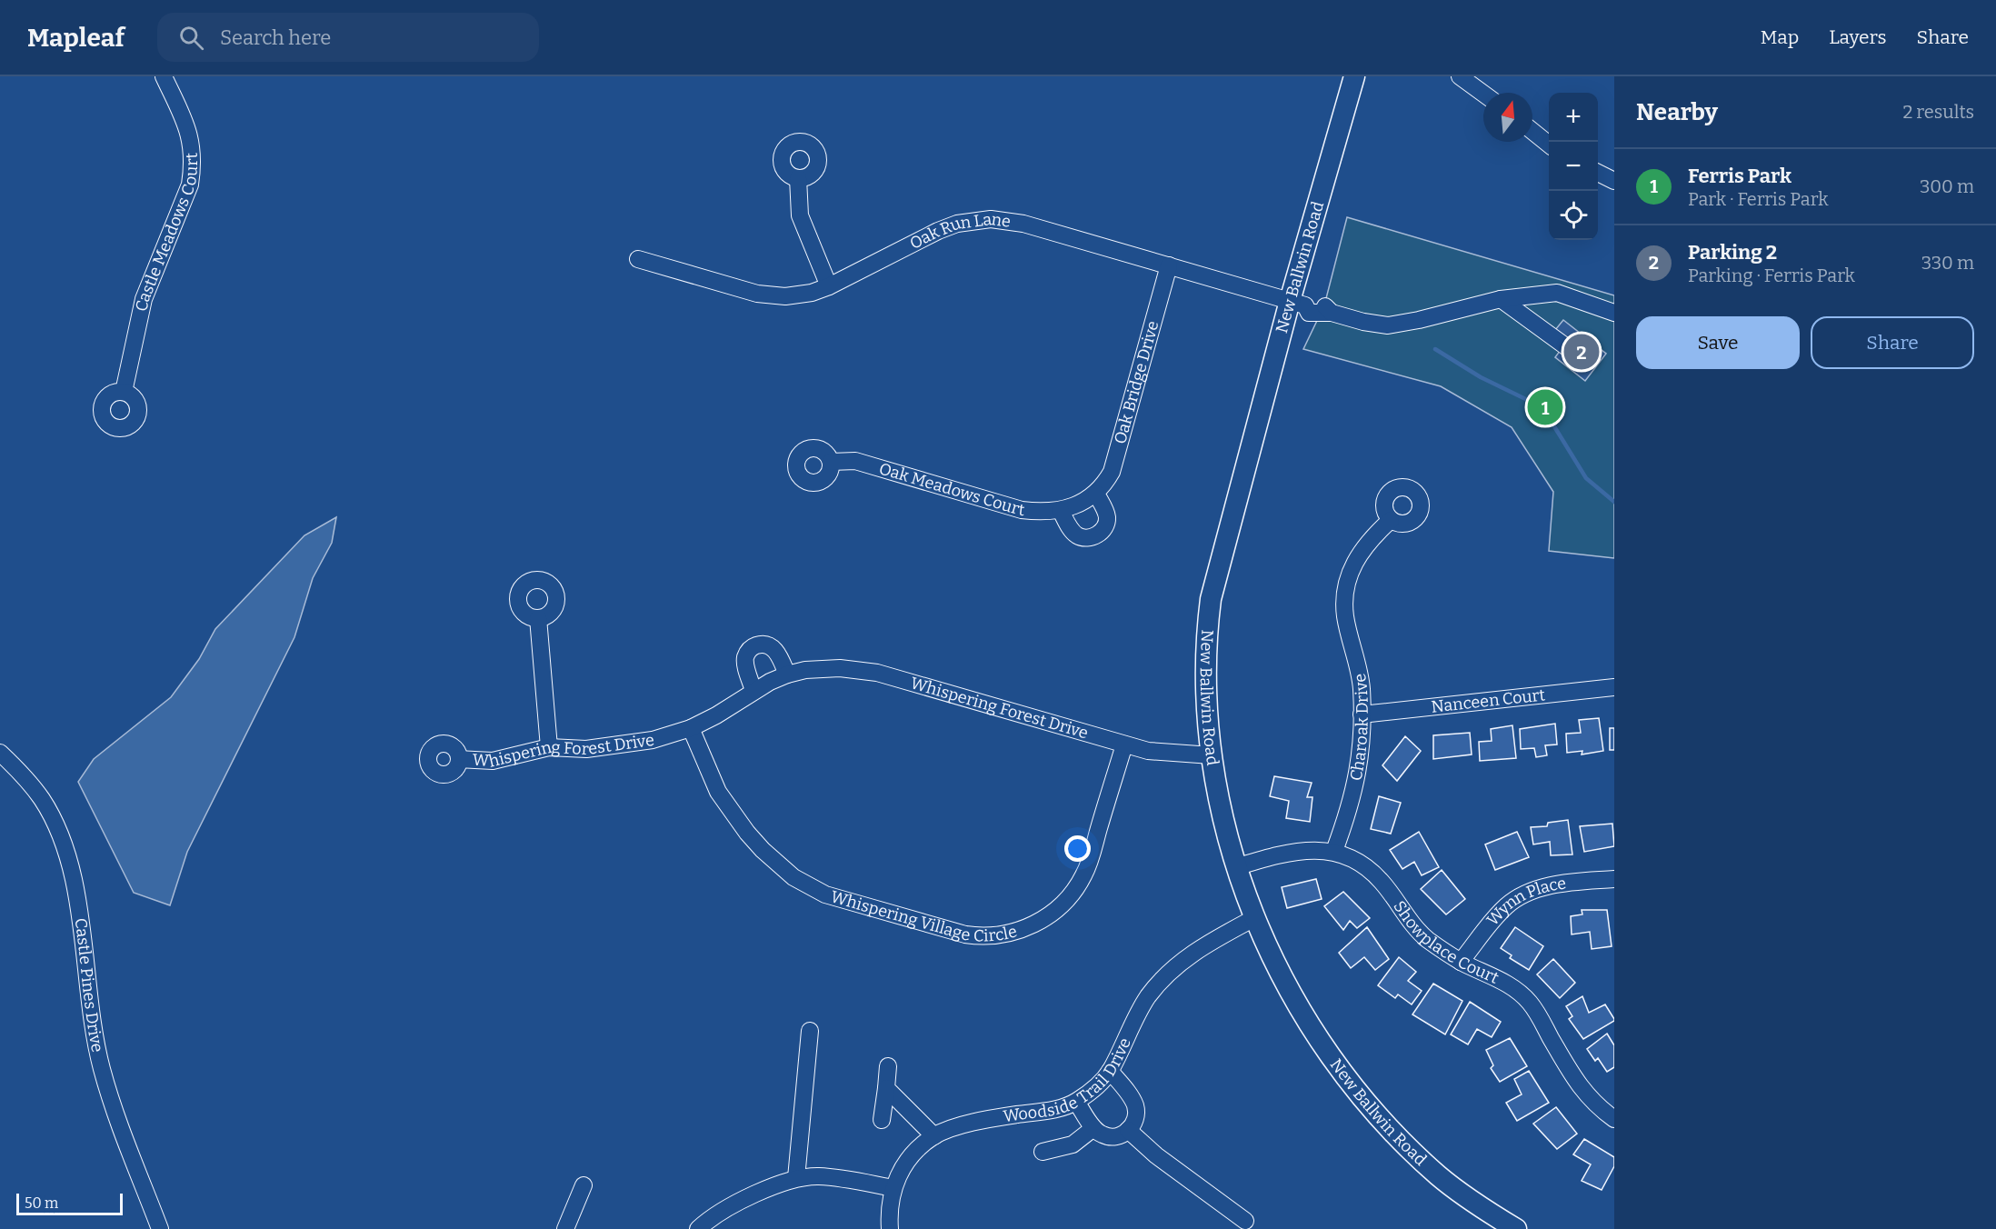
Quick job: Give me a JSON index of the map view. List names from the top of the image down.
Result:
{
  "streets": {
    "main road": ["New Ballwin Road"],
    "street": [
      "Castle Meadows Court",
      "Oak Run Lane",
      "Oak Bridge Drive",
      "Oak Meadows Court",
      "Nanceen Court",
      "Whispering Forest Drive",
      "Charoak Drive",
      "Wynn Place",
      "Whispering Village Circle",
      "Showplace Court",
      "Castle Pines Drive",
      "Woodside Trail Drive"
    ]
  },
  "crossings": [
    ["Oak Run Lane", "New Ballwin Road"],
    ["Oak Run Lane", "Oak Bridge Drive"],
    ["New Ballwin Road", "Whispering Forest Drive"],
    ["New Ballwin Road", "Showplace Court"],
    ["New Ballwin Road", "Woodside Trail Drive"],
    ["Oak Bridge Drive", "Oak Meadows Court"],
    ["Nanceen Court", "Charoak Drive"],
    ["Whispering Forest Drive", "Whispering Village Circle"],
    ["Charoak Drive", "Showplace Court"],
    ["Wynn Place", "Showplace Court"]
  ],
  "scale_bar": "50 m",
  "north": "top",
  "page": {
    "header": "Mapleaf",
    "search": "Search here",
    "nav": ["Map", "Layers", "Share"],
    "heading": ["Nearby", "2 results"],
    "map_buttons": ["+", "−"],
    "list": [
      {
        "mark": "1",
        "name": "Ferris Park",
        "note": "Park · Ferris Park",
        "value": "300 m"
      },
      {
        "mark": "2",
        "name": "Parking 2",
        "note": "Parking · Ferris Park",
        "value": "330 m"
      }
    ],
    "buttons": ["Save", "Share"],
    "pins": ["2", "1"],
    "scale": "50 m"
  }
}
